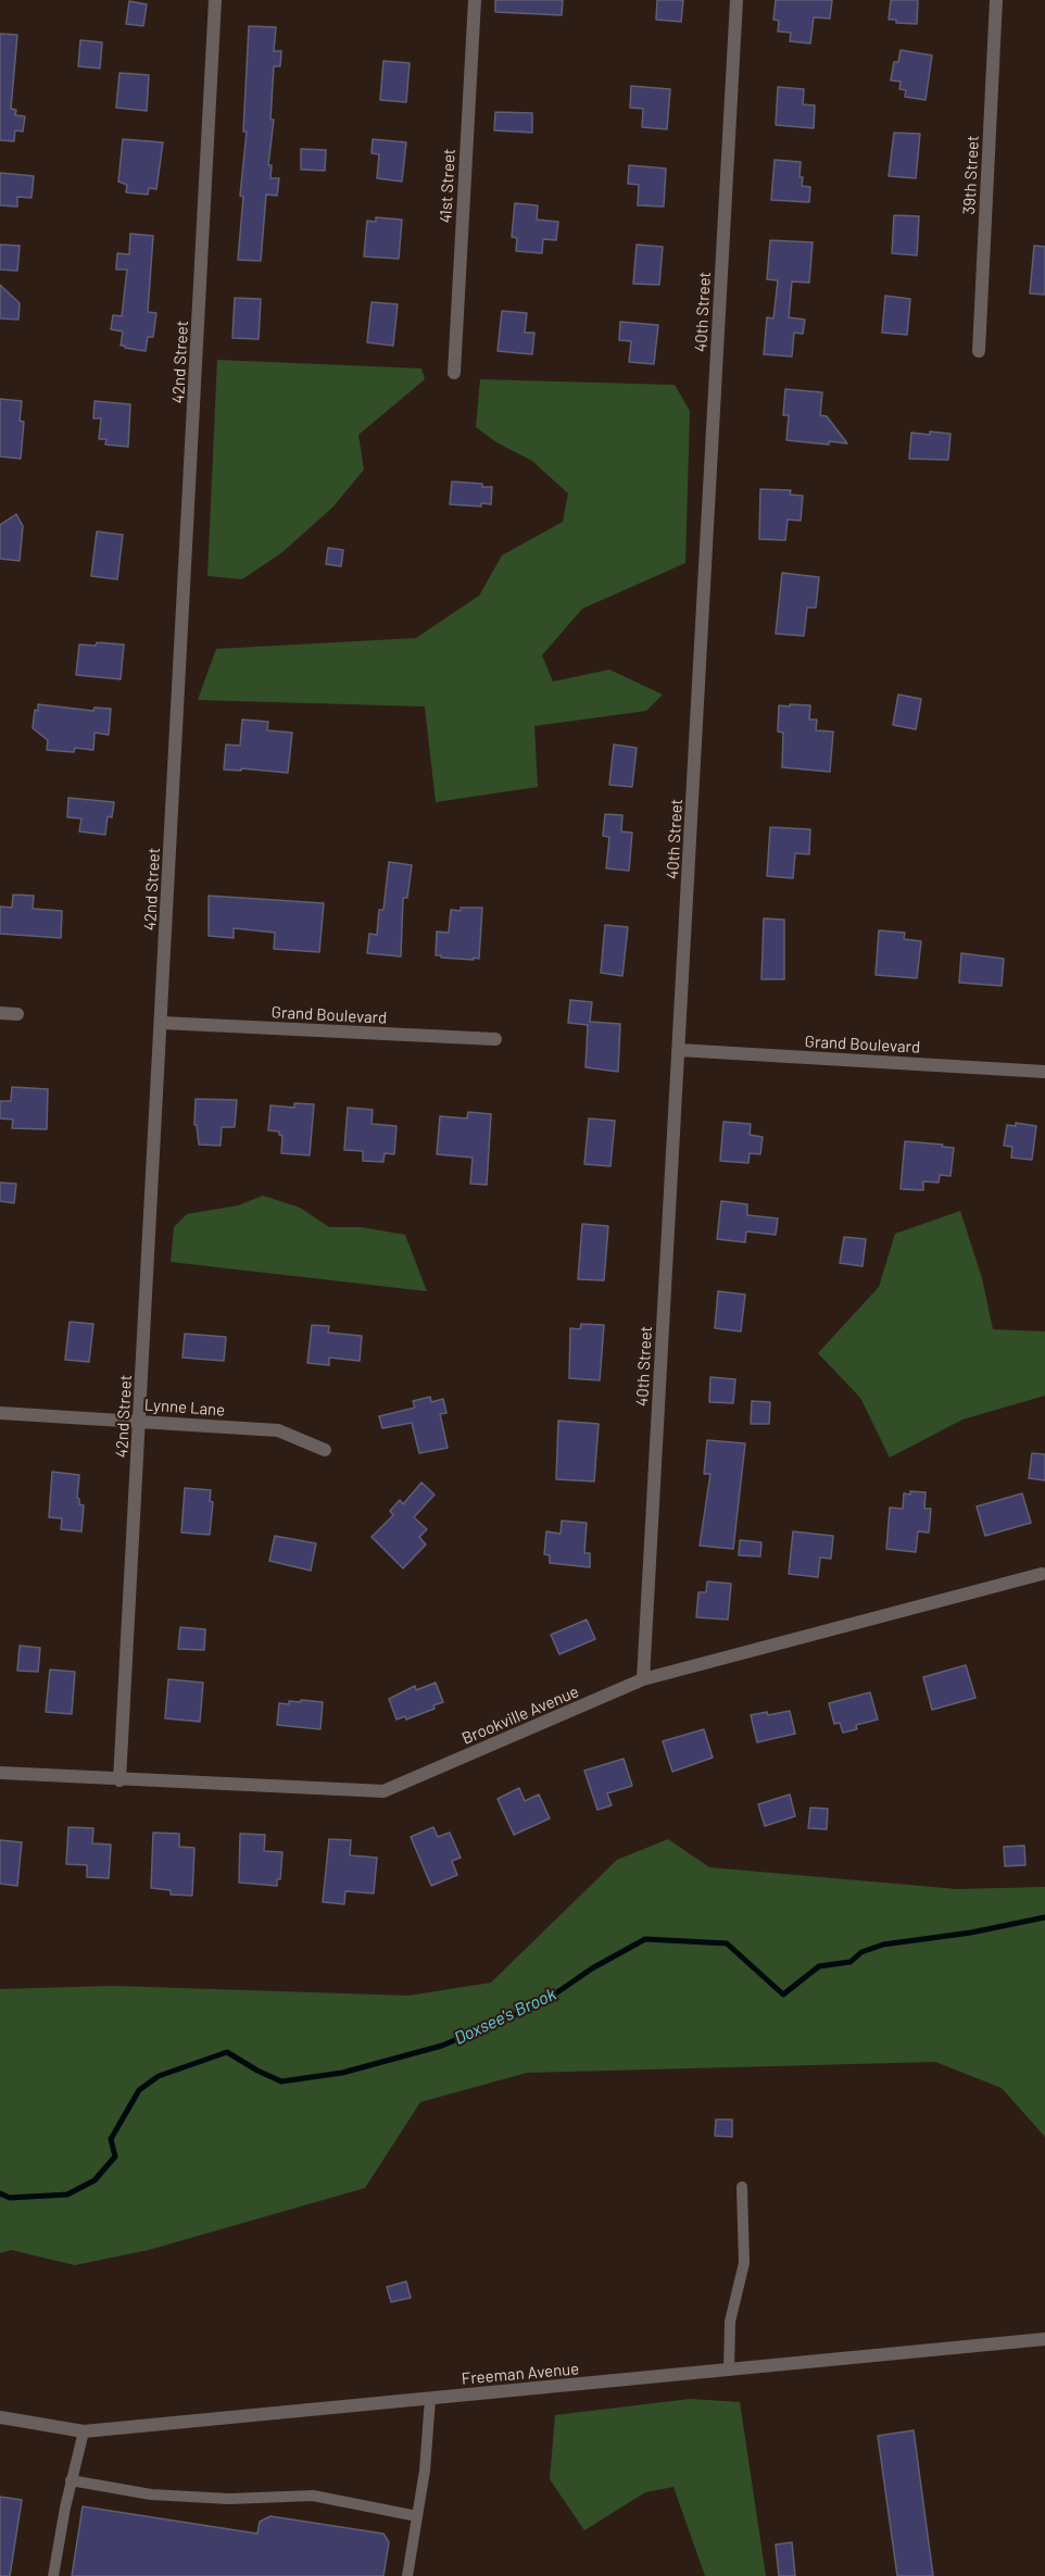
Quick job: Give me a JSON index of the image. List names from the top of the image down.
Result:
{
  "streets": {
    "street": [
      "39th Street",
      "41st Street",
      "40th Street",
      "42nd Street",
      "Grand Boulevard",
      "Lynne Lane",
      "Brookville Avenue",
      "Freeman Avenue"
    ]
  },
  "crossings": [
    ["40th Street", "Grand Boulevard"],
    ["40th Street", "Brookville Avenue"],
    ["42nd Street", "Grand Boulevard"],
    ["42nd Street", "Lynne Lane"],
    ["42nd Street", "Brookville Avenue"]
  ],
  "water": ["Doxsee's Brook"]
}
